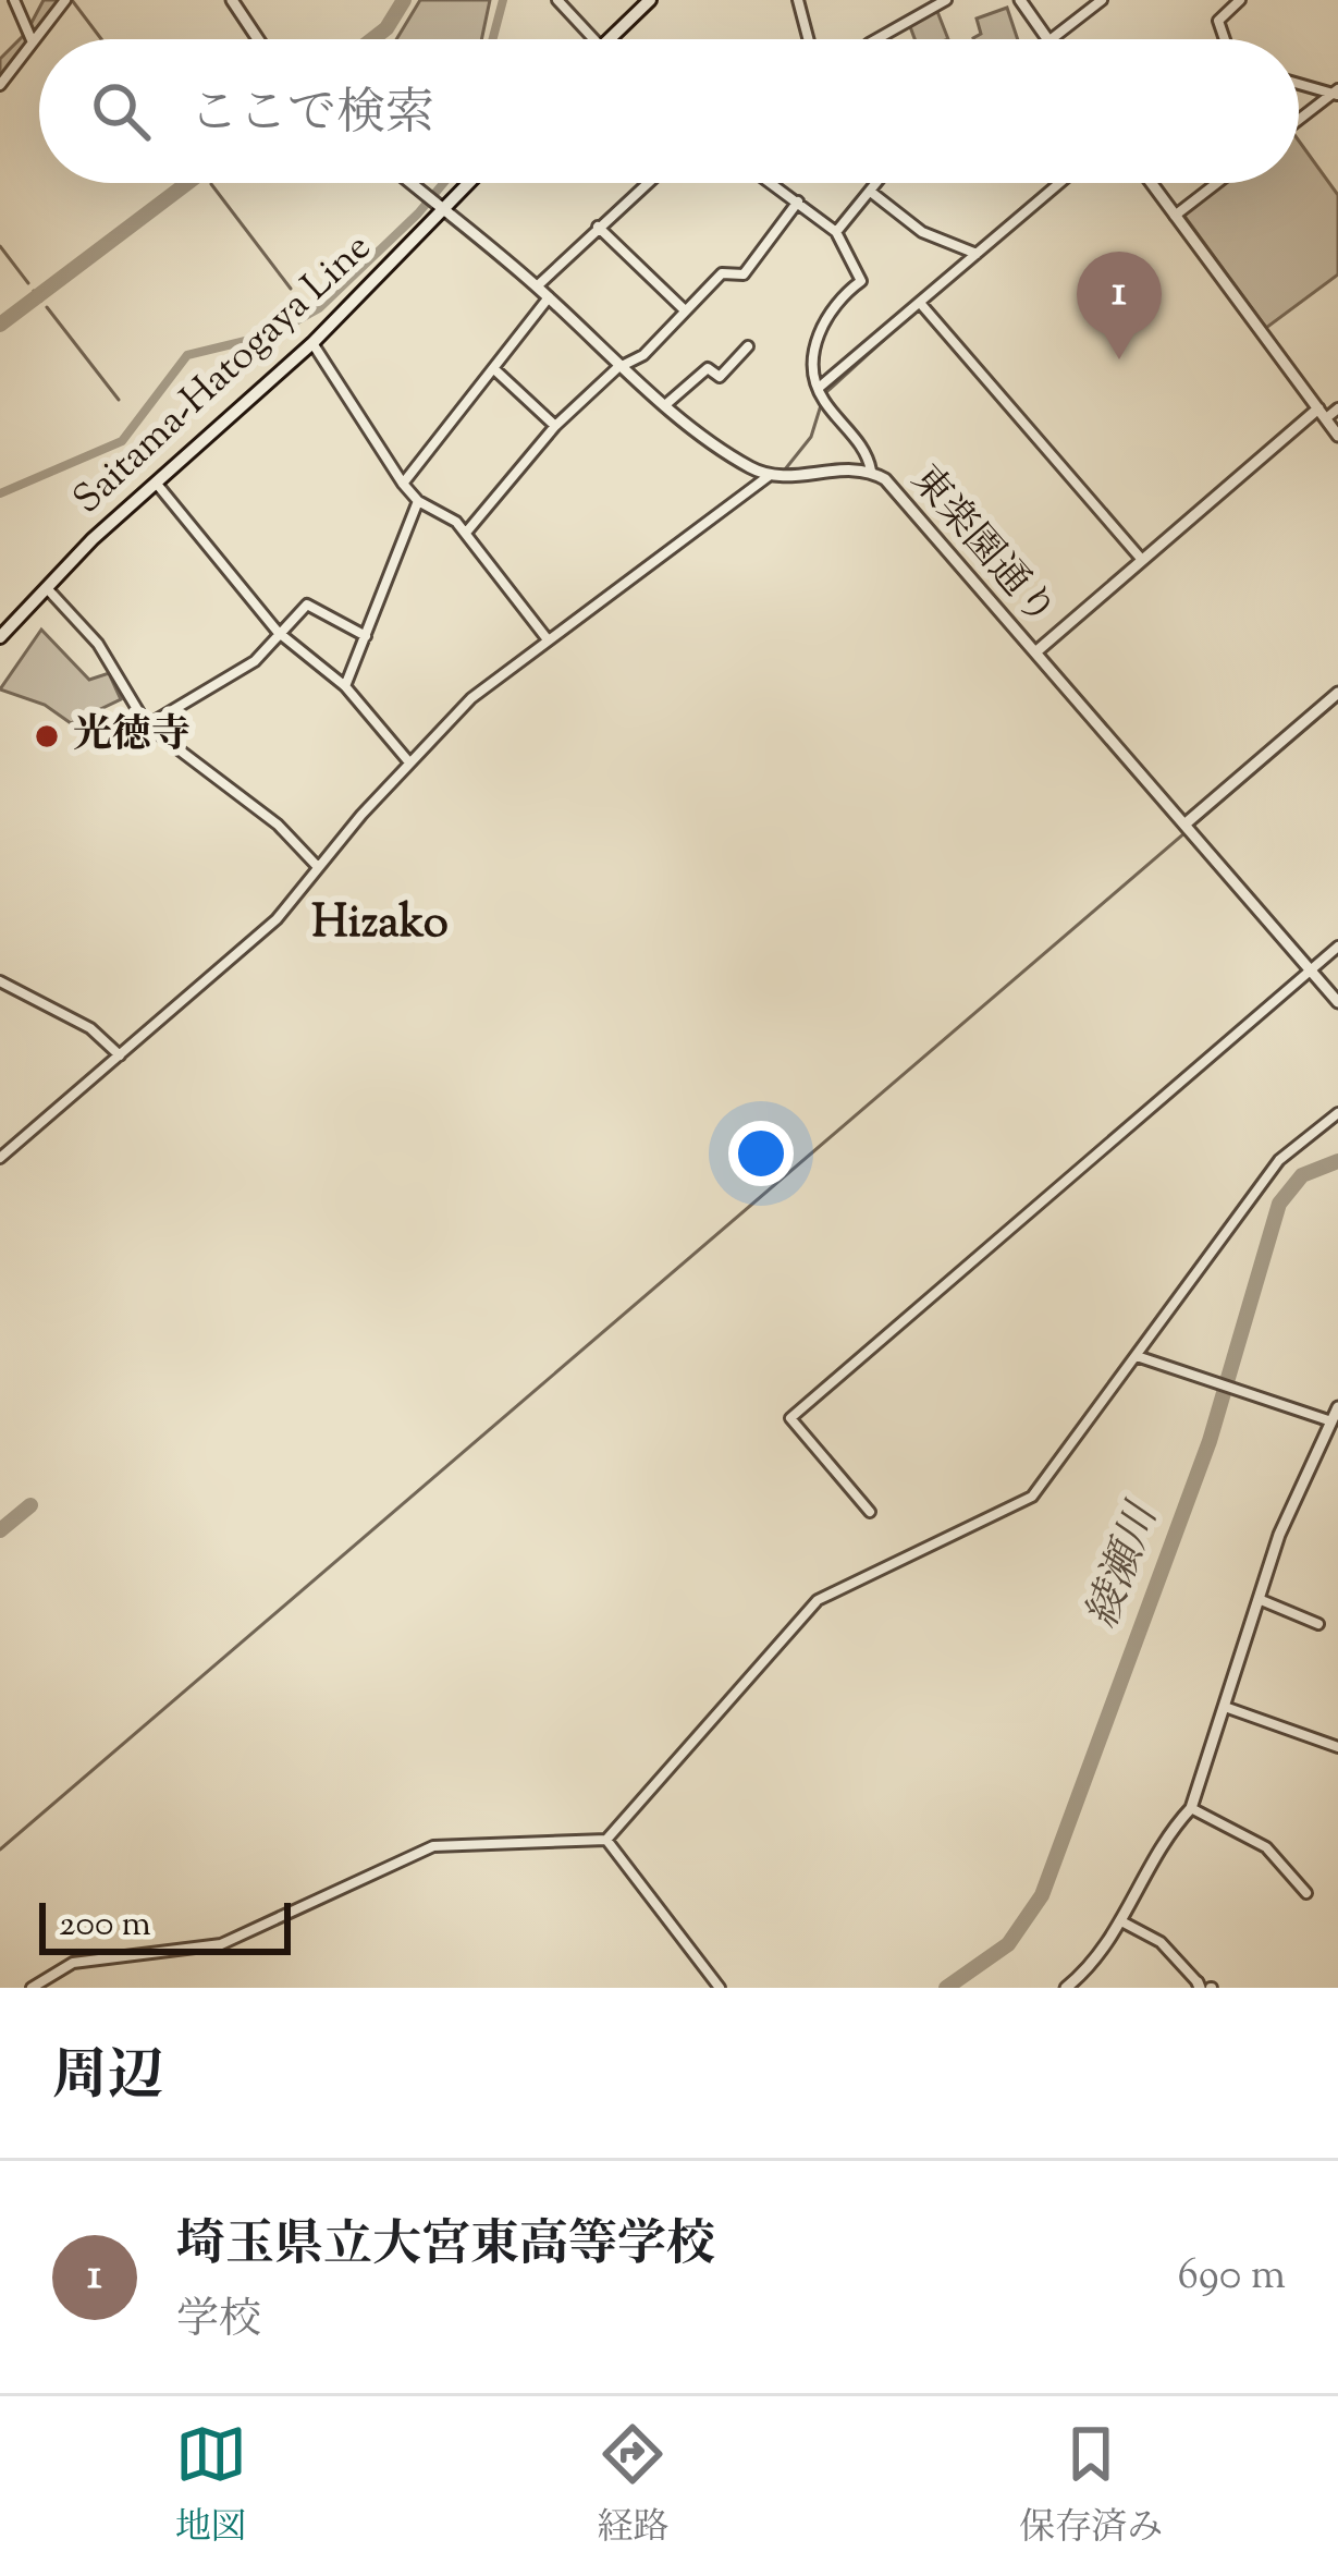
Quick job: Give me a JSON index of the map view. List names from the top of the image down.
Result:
{
  "streets": {
    "main road": ["Saitama-Hatogaya Line"],
    "street": ["東楽園通り"]
  },
  "districts": ["Hizako"],
  "water": ["綾瀬川"],
  "places": ["光徳寺"],
  "scale_bar": "200 m",
  "page": {
    "search": "ここで検索",
    "pins": "1",
    "scale": "200 m",
    "heading": "周辺",
    "list": [
      {
        "mark": "1",
        "name": "埼玉県立大宮東高等学校",
        "note": "学校",
        "value": "690 m"
      }
    ],
    "nav": ["地図", "経路", "保存済み"]
  }
}
